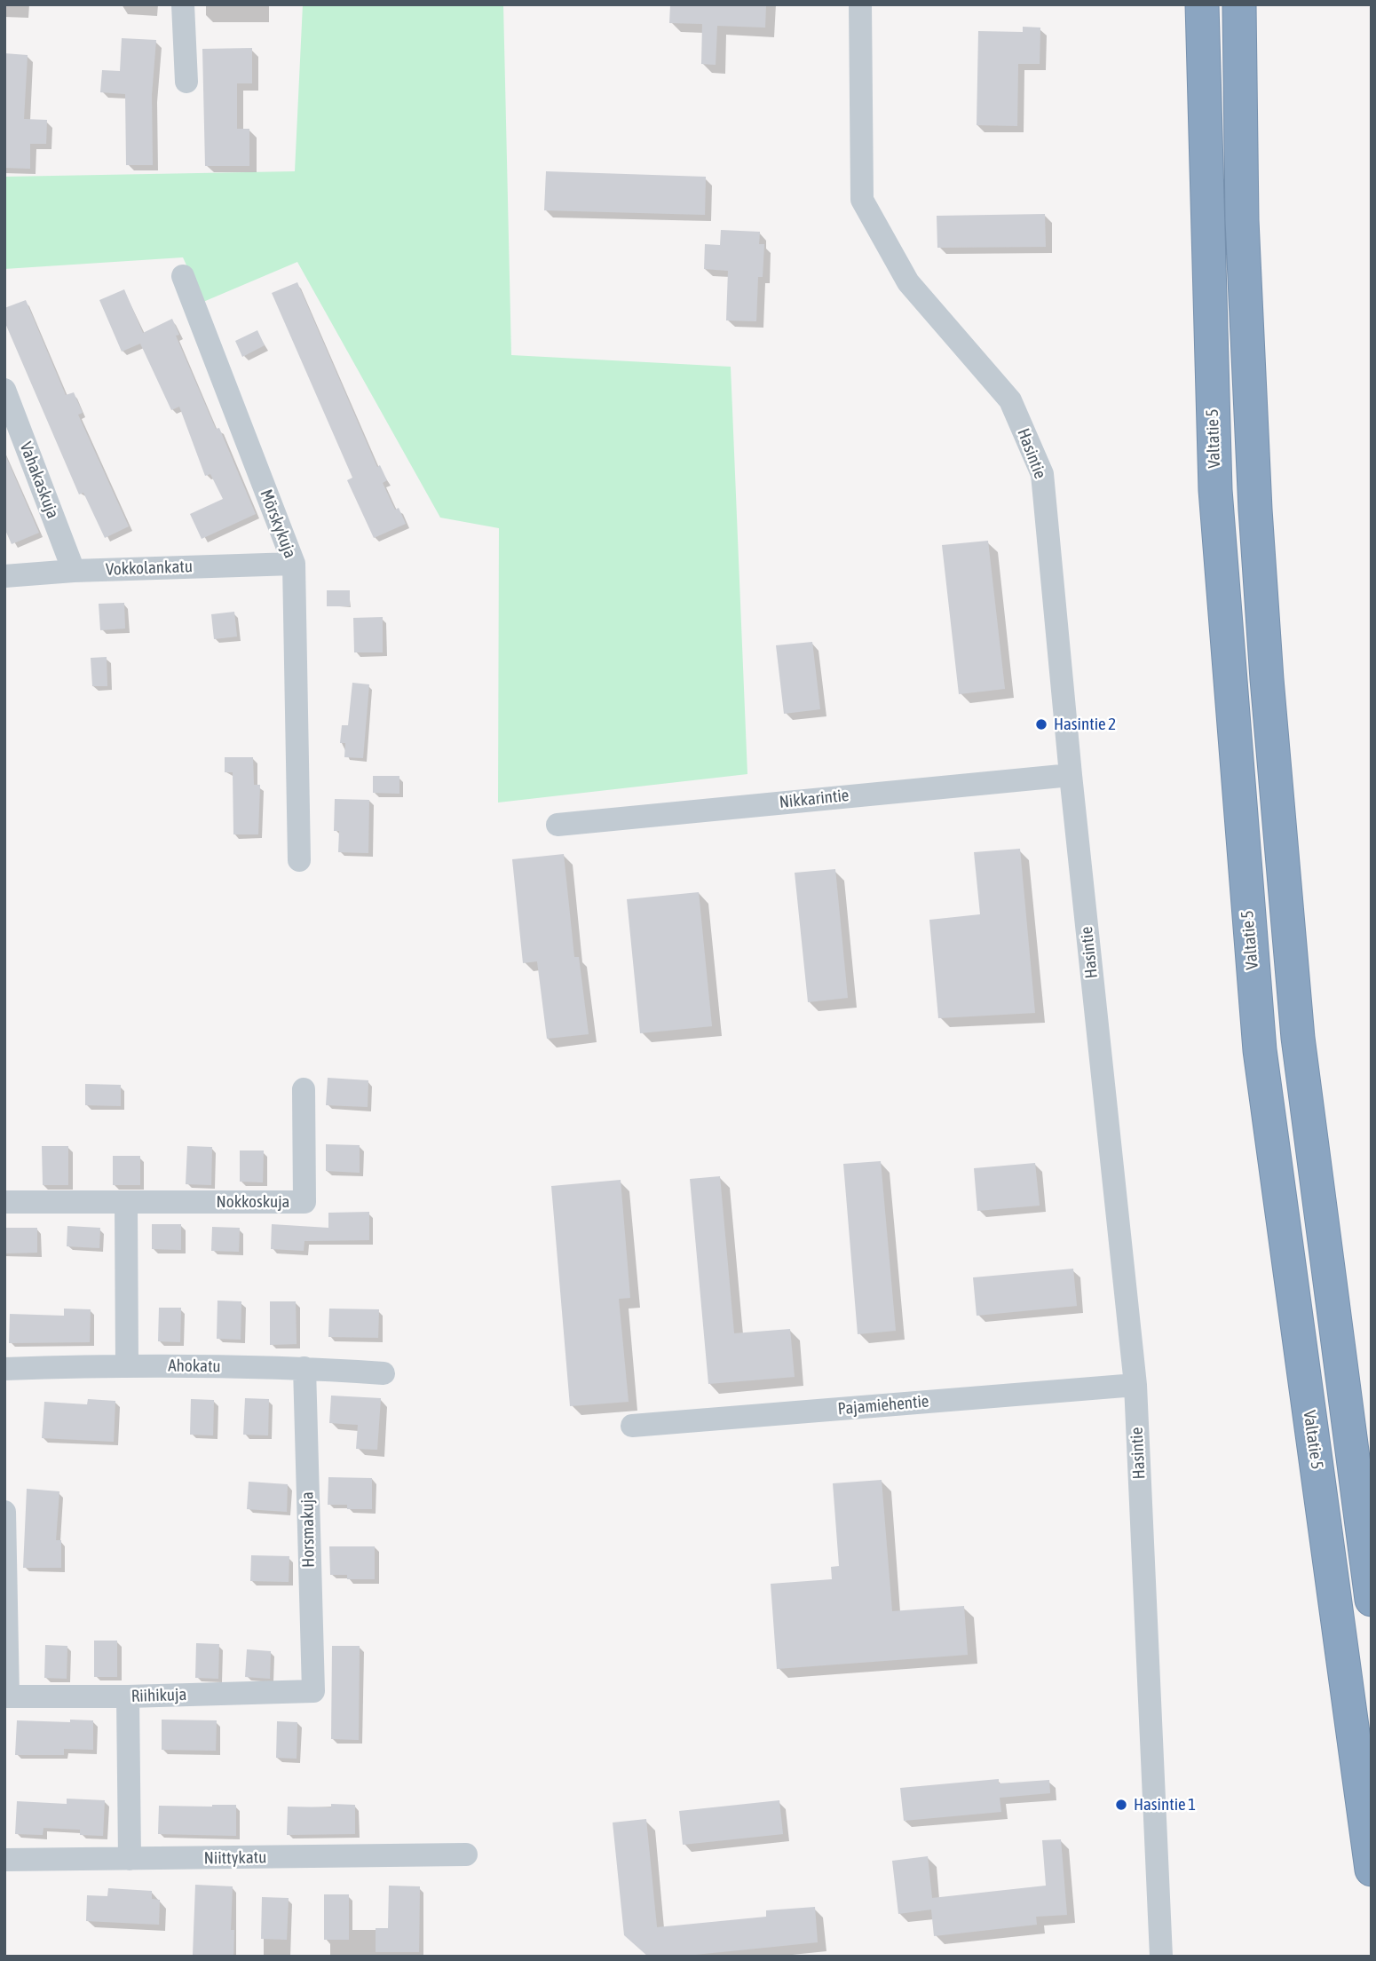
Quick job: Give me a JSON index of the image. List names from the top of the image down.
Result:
{
  "streets": {
    "highway": ["Valtatie 5"],
    "street": [
      "Hasintie",
      "Vahakaskuja",
      "Mörskykuja",
      "Vokkolankatu",
      "Nikkarintie",
      "Nokkoskuja",
      "Ahokatu",
      "Pajamiehentie",
      "Horsmakuja",
      "Riihikuja",
      "Niittykatu"
    ]
  },
  "crossings": [
    ["Hasintie", "Nikkarintie"],
    ["Hasintie", "Pajamiehentie"],
    ["Vahakaskuja", "Vokkolankatu"],
    ["Mörskykuja", "Vokkolankatu"],
    ["Ahokatu", "Horsmakuja"],
    ["Horsmakuja", "Riihikuja"]
  ],
  "places": ["Hasintie 2", "Hasintie 1"]
}
